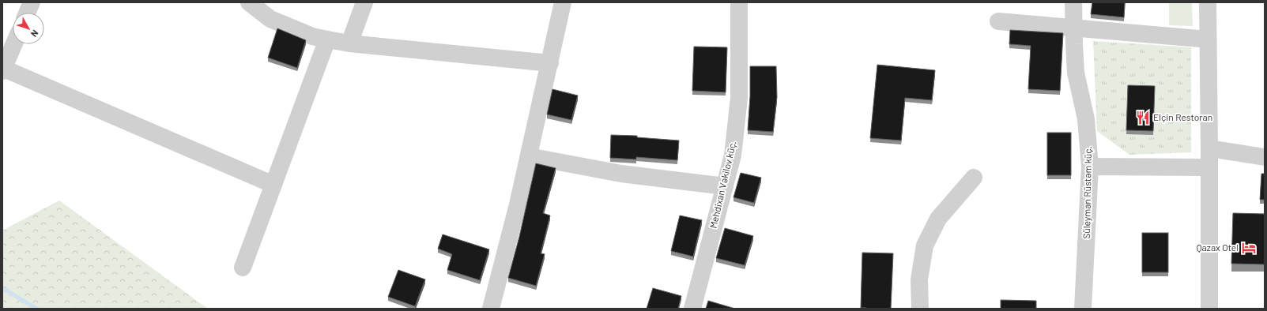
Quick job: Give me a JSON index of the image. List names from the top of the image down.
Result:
{
  "streets": {
    "street": ["Mehdixan Vəkilov küç.", "Süleyman Rüstəm küç."]
  },
  "places": {
    "restaurant": ["Elçin Restoran"],
    "hotel": ["Qazax Otel"]
  },
  "north": "bottom right"
}
